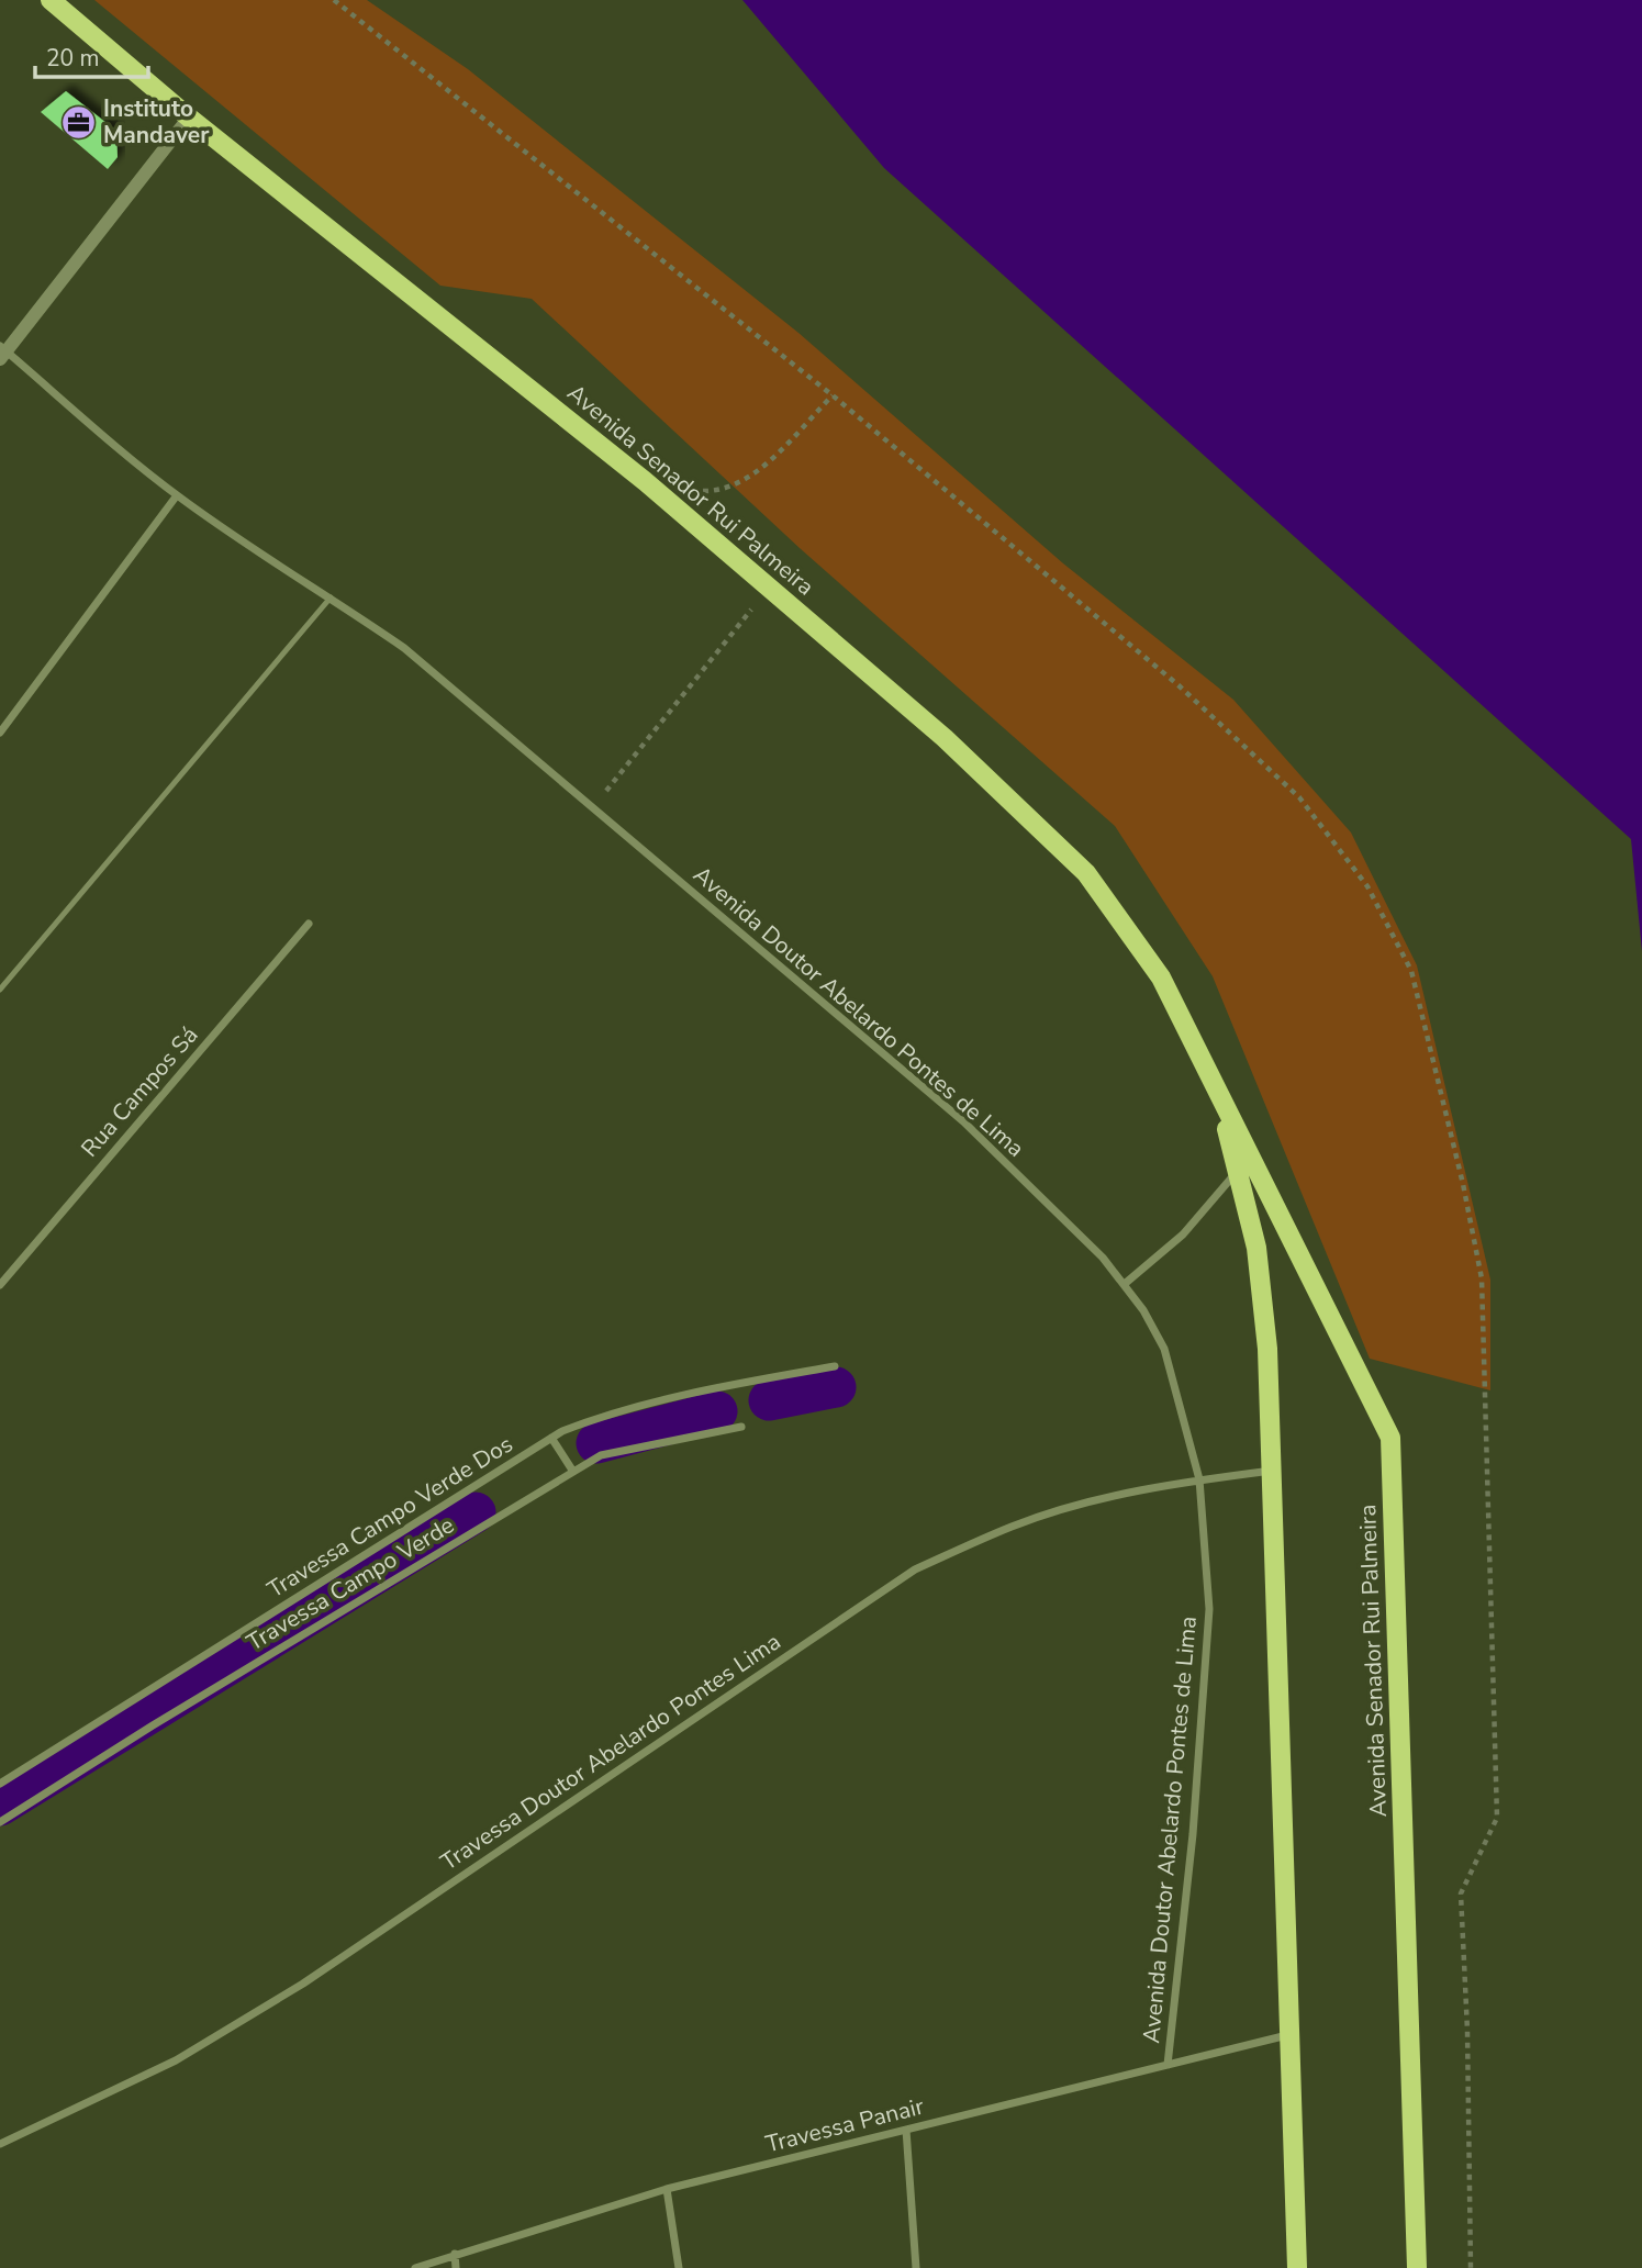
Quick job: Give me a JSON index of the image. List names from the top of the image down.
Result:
{
  "streets": {
    "main road": ["Avenida Senador Rui Palmeira"],
    "street": [
      "Avenida Doutor Abelardo Pontes de Lima",
      "Rua Campos Sá",
      "Travessa Campo Verde Dos",
      "Travessa Campo Verde",
      "Travessa Doutor Abelardo Pontes Lima",
      "Travessa Panair"
    ]
  },
  "crossings": [
    ["Avenida Senador Rui Palmeira", "Travessa Doutor Abelardo Pontes Lima"],
    ["Avenida Senador Rui Palmeira", "Travessa Panair"],
    ["Avenida Doutor Abelardo Pontes de Lima", "Travessa Doutor Abelardo Pontes Lima"],
    ["Avenida Doutor Abelardo Pontes de Lima", "Travessa Panair"]
  ],
  "places": {
    "office": ["Instituto Mandaver"]
  },
  "scale_bar": "20 m"
}
